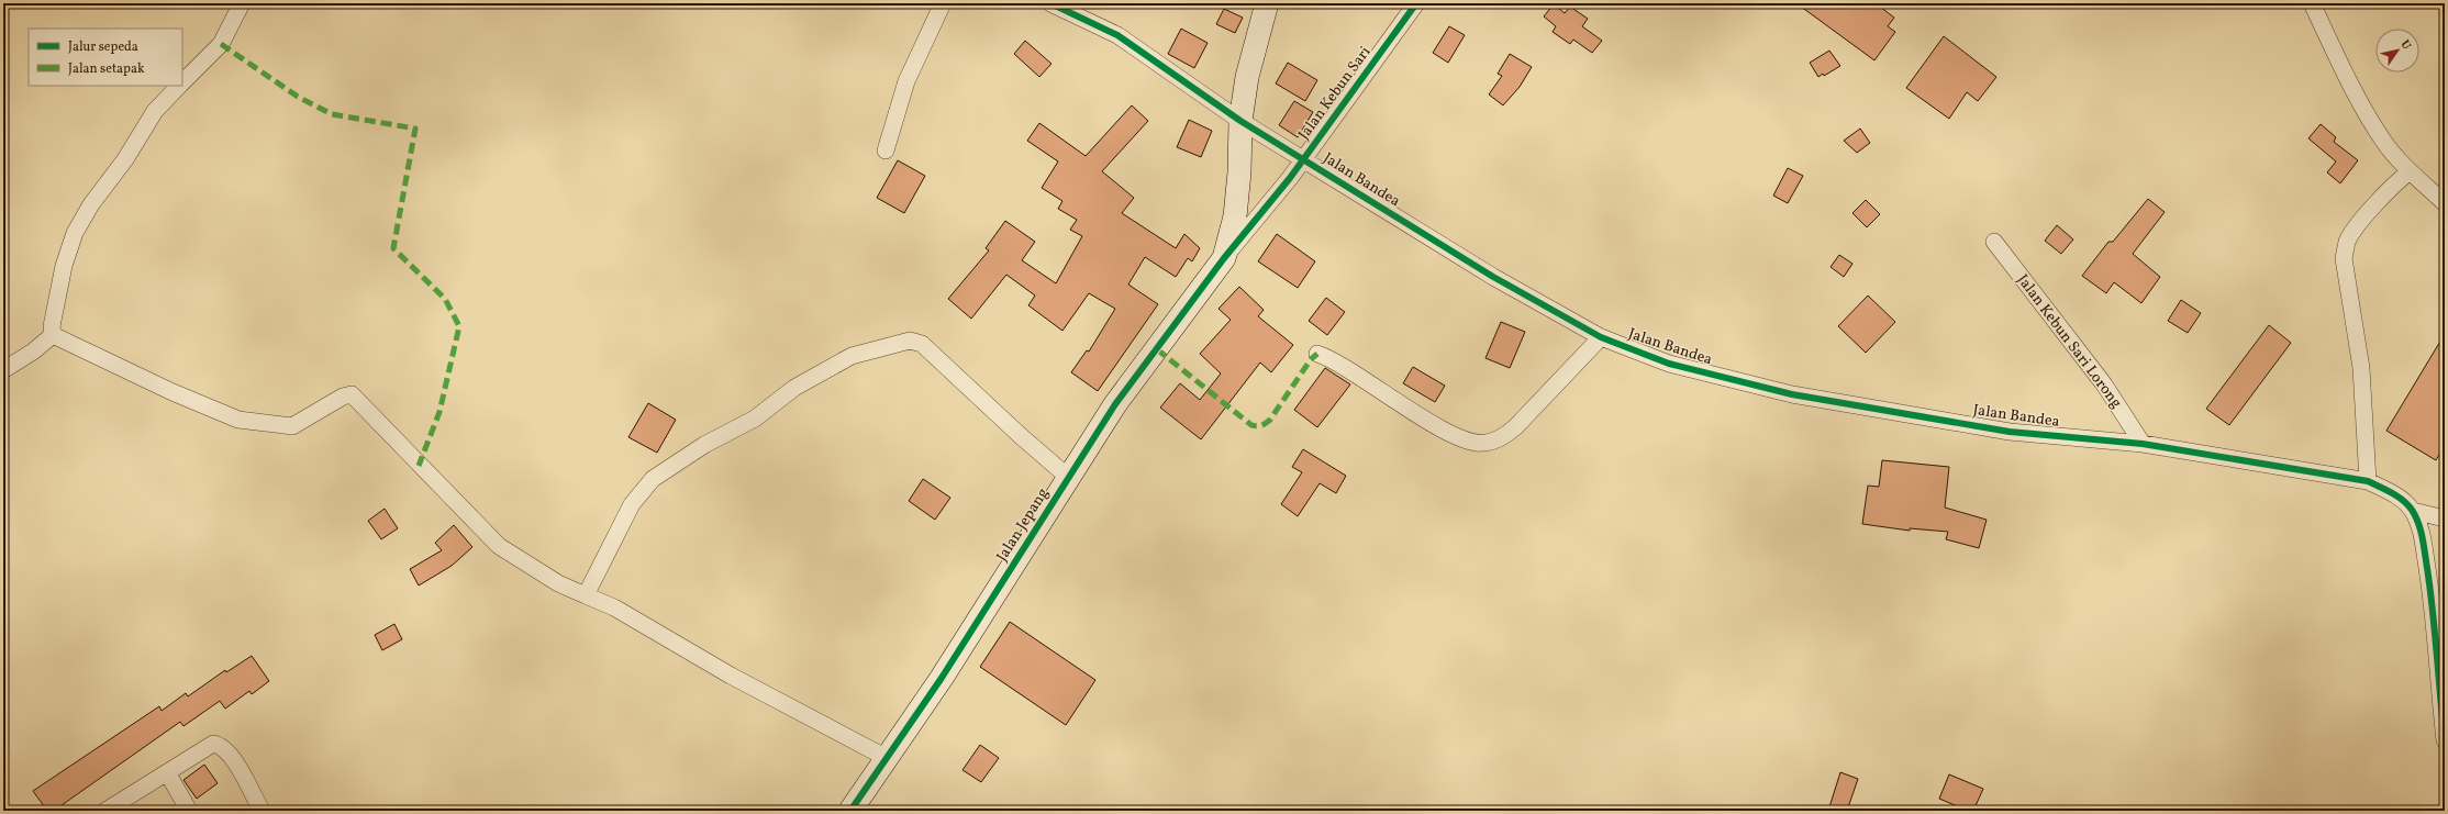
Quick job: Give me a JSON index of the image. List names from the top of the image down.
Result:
{
  "streets": {
    "street": [
      "Jalan Kebun Sari",
      "Jalan Bandea",
      "Jalan Kebun Sari Lorong",
      "Jalan Jepang"
    ]
  },
  "crossings": [
    ["Jalan Kebun Sari", "Jalan Bandea"],
    ["Jalan Kebun Sari", "Jalan Jepang"],
    ["Jalan Bandea", "Jalan Kebun Sari Lorong"]
  ],
  "legend": ["Jalur sepeda", "Jalan setapak"],
  "north": "top right"
}
